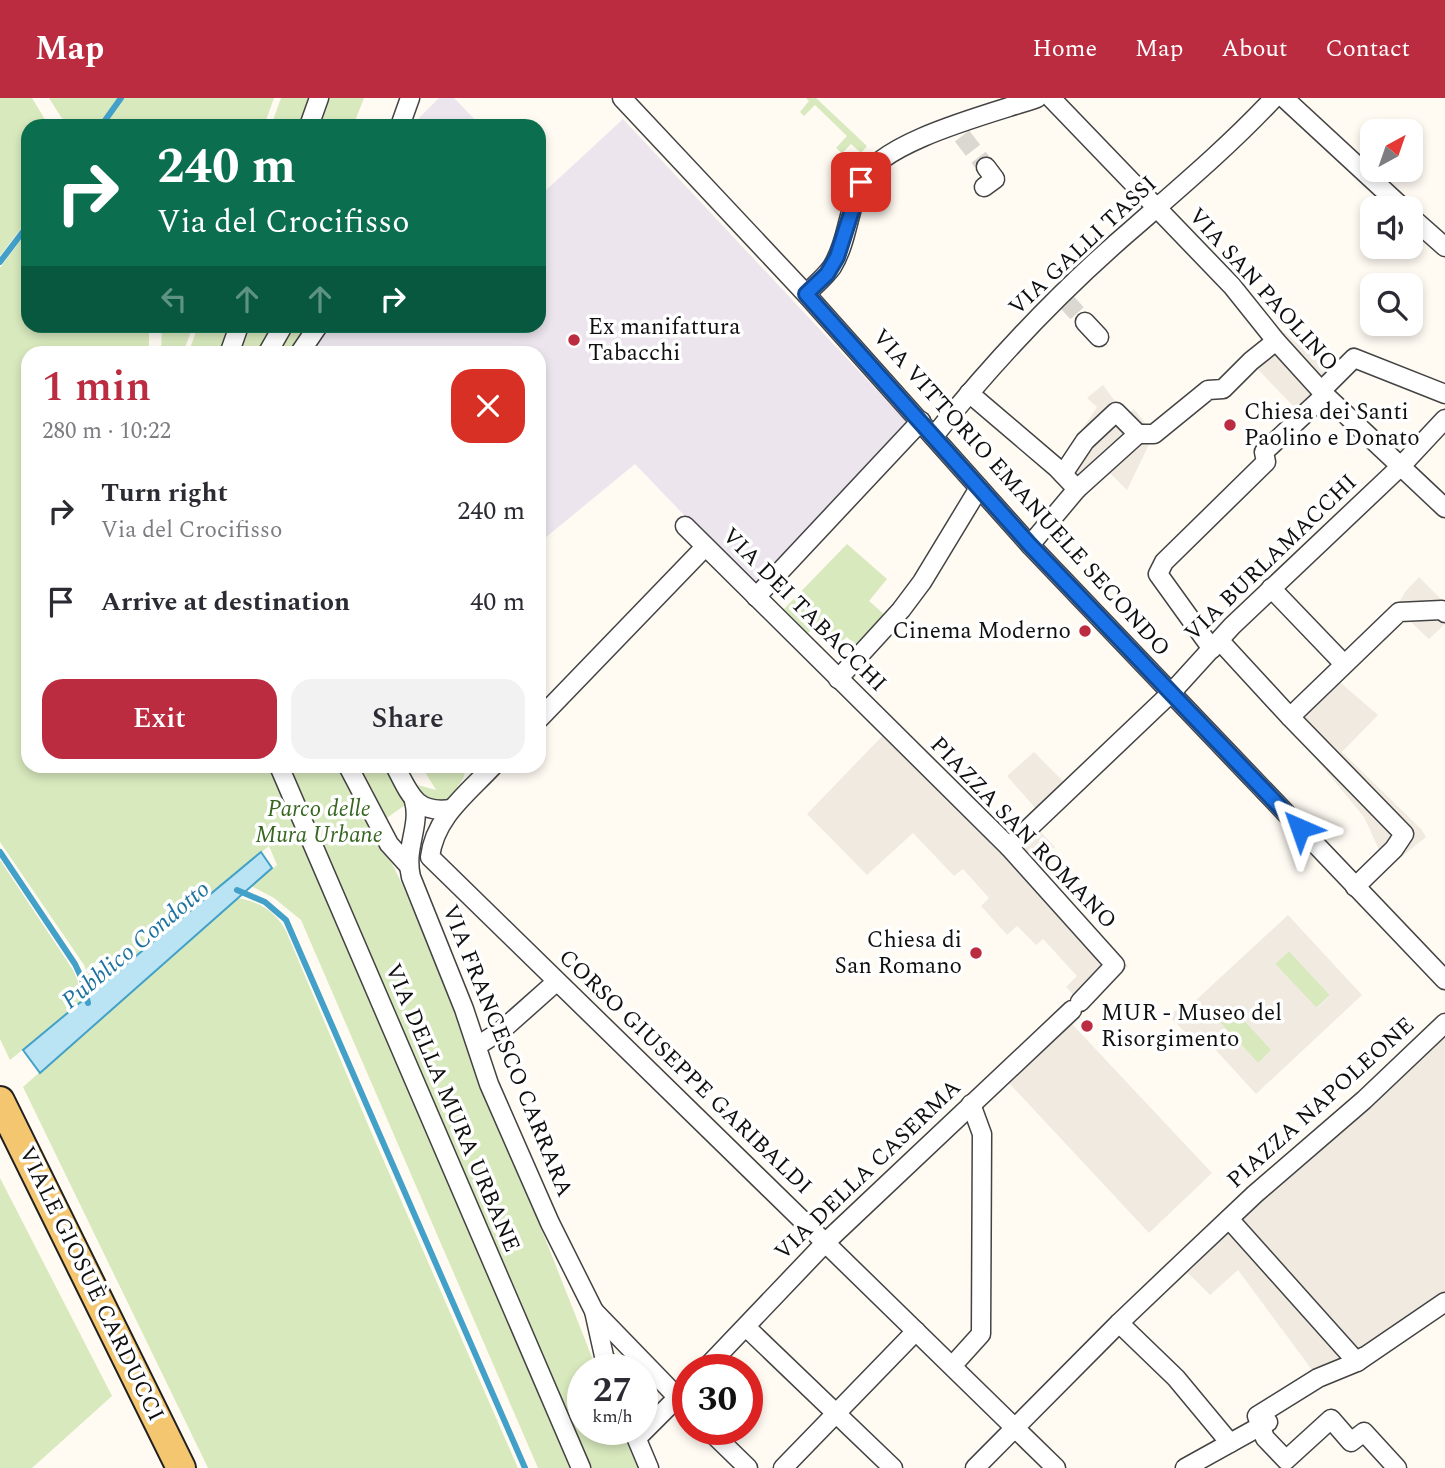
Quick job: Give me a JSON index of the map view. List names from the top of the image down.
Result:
{
  "streets": {
    "main road": ["VIALE GIOSUÈ CARDUCCI"],
    "street": [
      "VIA GALLI TASSI",
      "VIA SAN PAOLINO",
      "VIA VITTORIO EMANUELE SECONDO",
      "VIA BURLAMACCHI",
      "VIA DEI TABACCHI",
      "PIAZZA SAN ROMANO",
      "VIA FRANCESCO CARRARA",
      "CORSO GIUSEPPE GARIBALDI",
      "PIAZZA NAPOLEONE",
      "VIA DELLA MURA URBANE",
      "VIA DELLA CASERMA"
    ]
  },
  "crossings": [
    ["VIA GALLI TASSI", "VIA SAN PAOLINO"],
    ["VIA GALLI TASSI", "VIA VITTORIO EMANUELE SECONDO"],
    ["VIA SAN PAOLINO", "VIA BURLAMACCHI"],
    ["VIA VITTORIO EMANUELE SECONDO", "VIA BURLAMACCHI"],
    ["VIA BURLAMACCHI", "PIAZZA SAN ROMANO"],
    ["VIA DEI TABACCHI", "PIAZZA SAN ROMANO"],
    ["PIAZZA SAN ROMANO", "VIA DELLA CASERMA"],
    ["VIA FRANCESCO CARRARA", "CORSO GIUSEPPE GARIBALDI"],
    ["CORSO GIUSEPPE GARIBALDI", "PIAZZA NAPOLEONE"],
    ["CORSO GIUSEPPE GARIBALDI", "VIA DELLA CASERMA"]
  ],
  "water": ["Pubblico Condotto"],
  "parks": ["Parco delle Mura Urbane"],
  "places": [
    "Ex manifattura Tabacchi",
    "Chiesa dei Santi Paolino e Donato",
    "Cinema Moderno",
    "Chiesa di San Romano",
    "MUR - Museo del Risorgimento"
  ],
  "north": "top right",
  "page": {
    "header": "Map",
    "nav": [
      "Home",
      "Map",
      "About",
      "Contact"
    ],
    "turn": ["240 m", "Via del Crocifisso"],
    "heading": ["1 min", "280 m · 10:22"],
    "list": [
      {
        "name": "Turn right",
        "note": "Via del Crocifisso",
        "value": "240 m"
      },
      {
        "name": "Arrive at destination",
        "value": "40 m"
      }
    ],
    "buttons": ["Exit", "Share"],
    "speed": "27 km/h",
    "limit": "30"
  }
}
